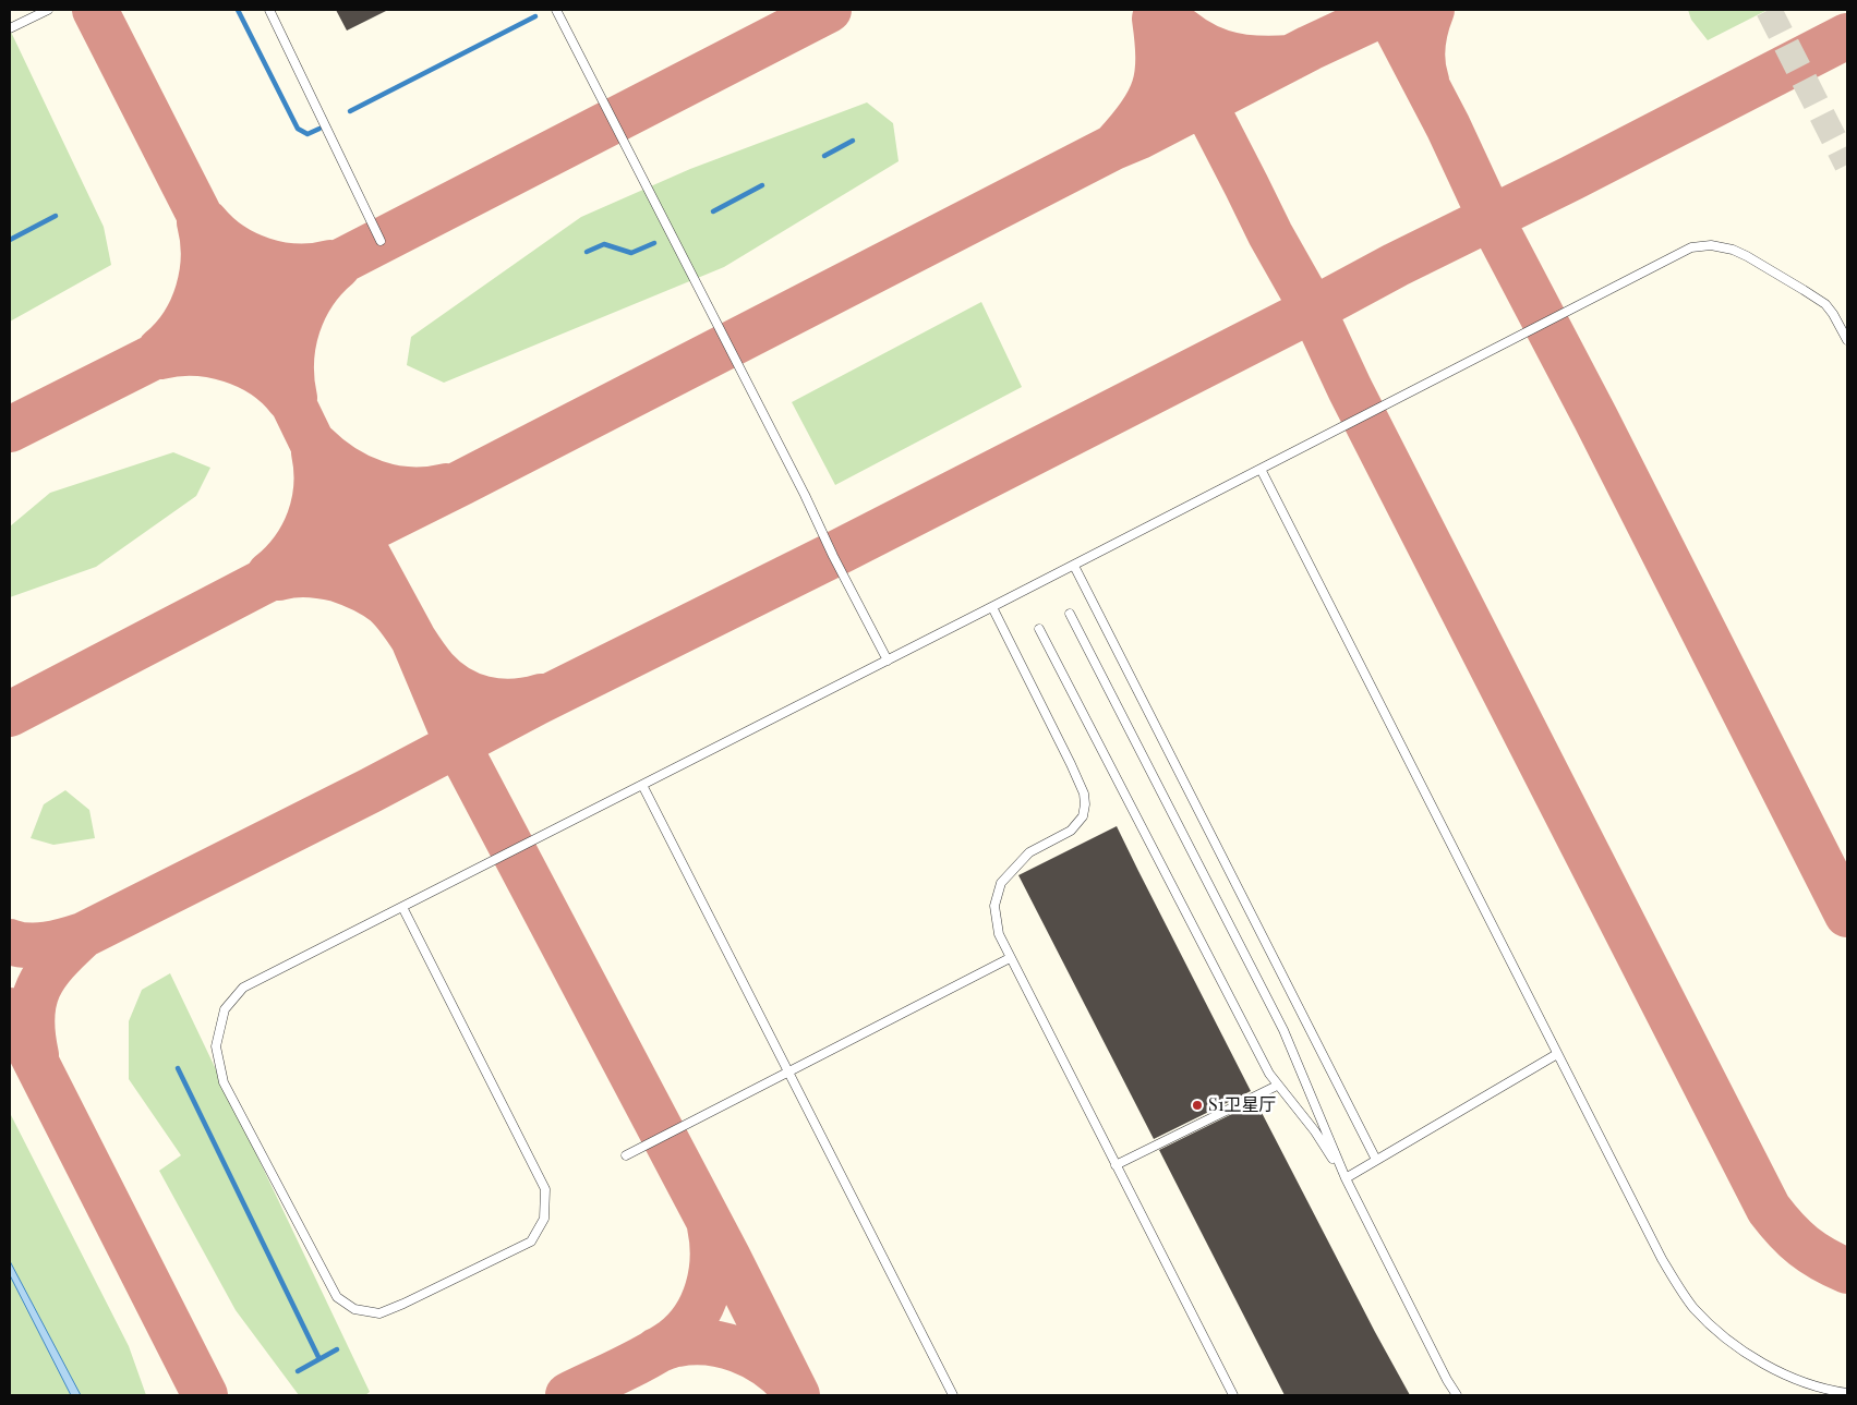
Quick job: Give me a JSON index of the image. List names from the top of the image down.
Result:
{
  "places": ["S1卫星厅"]
}
